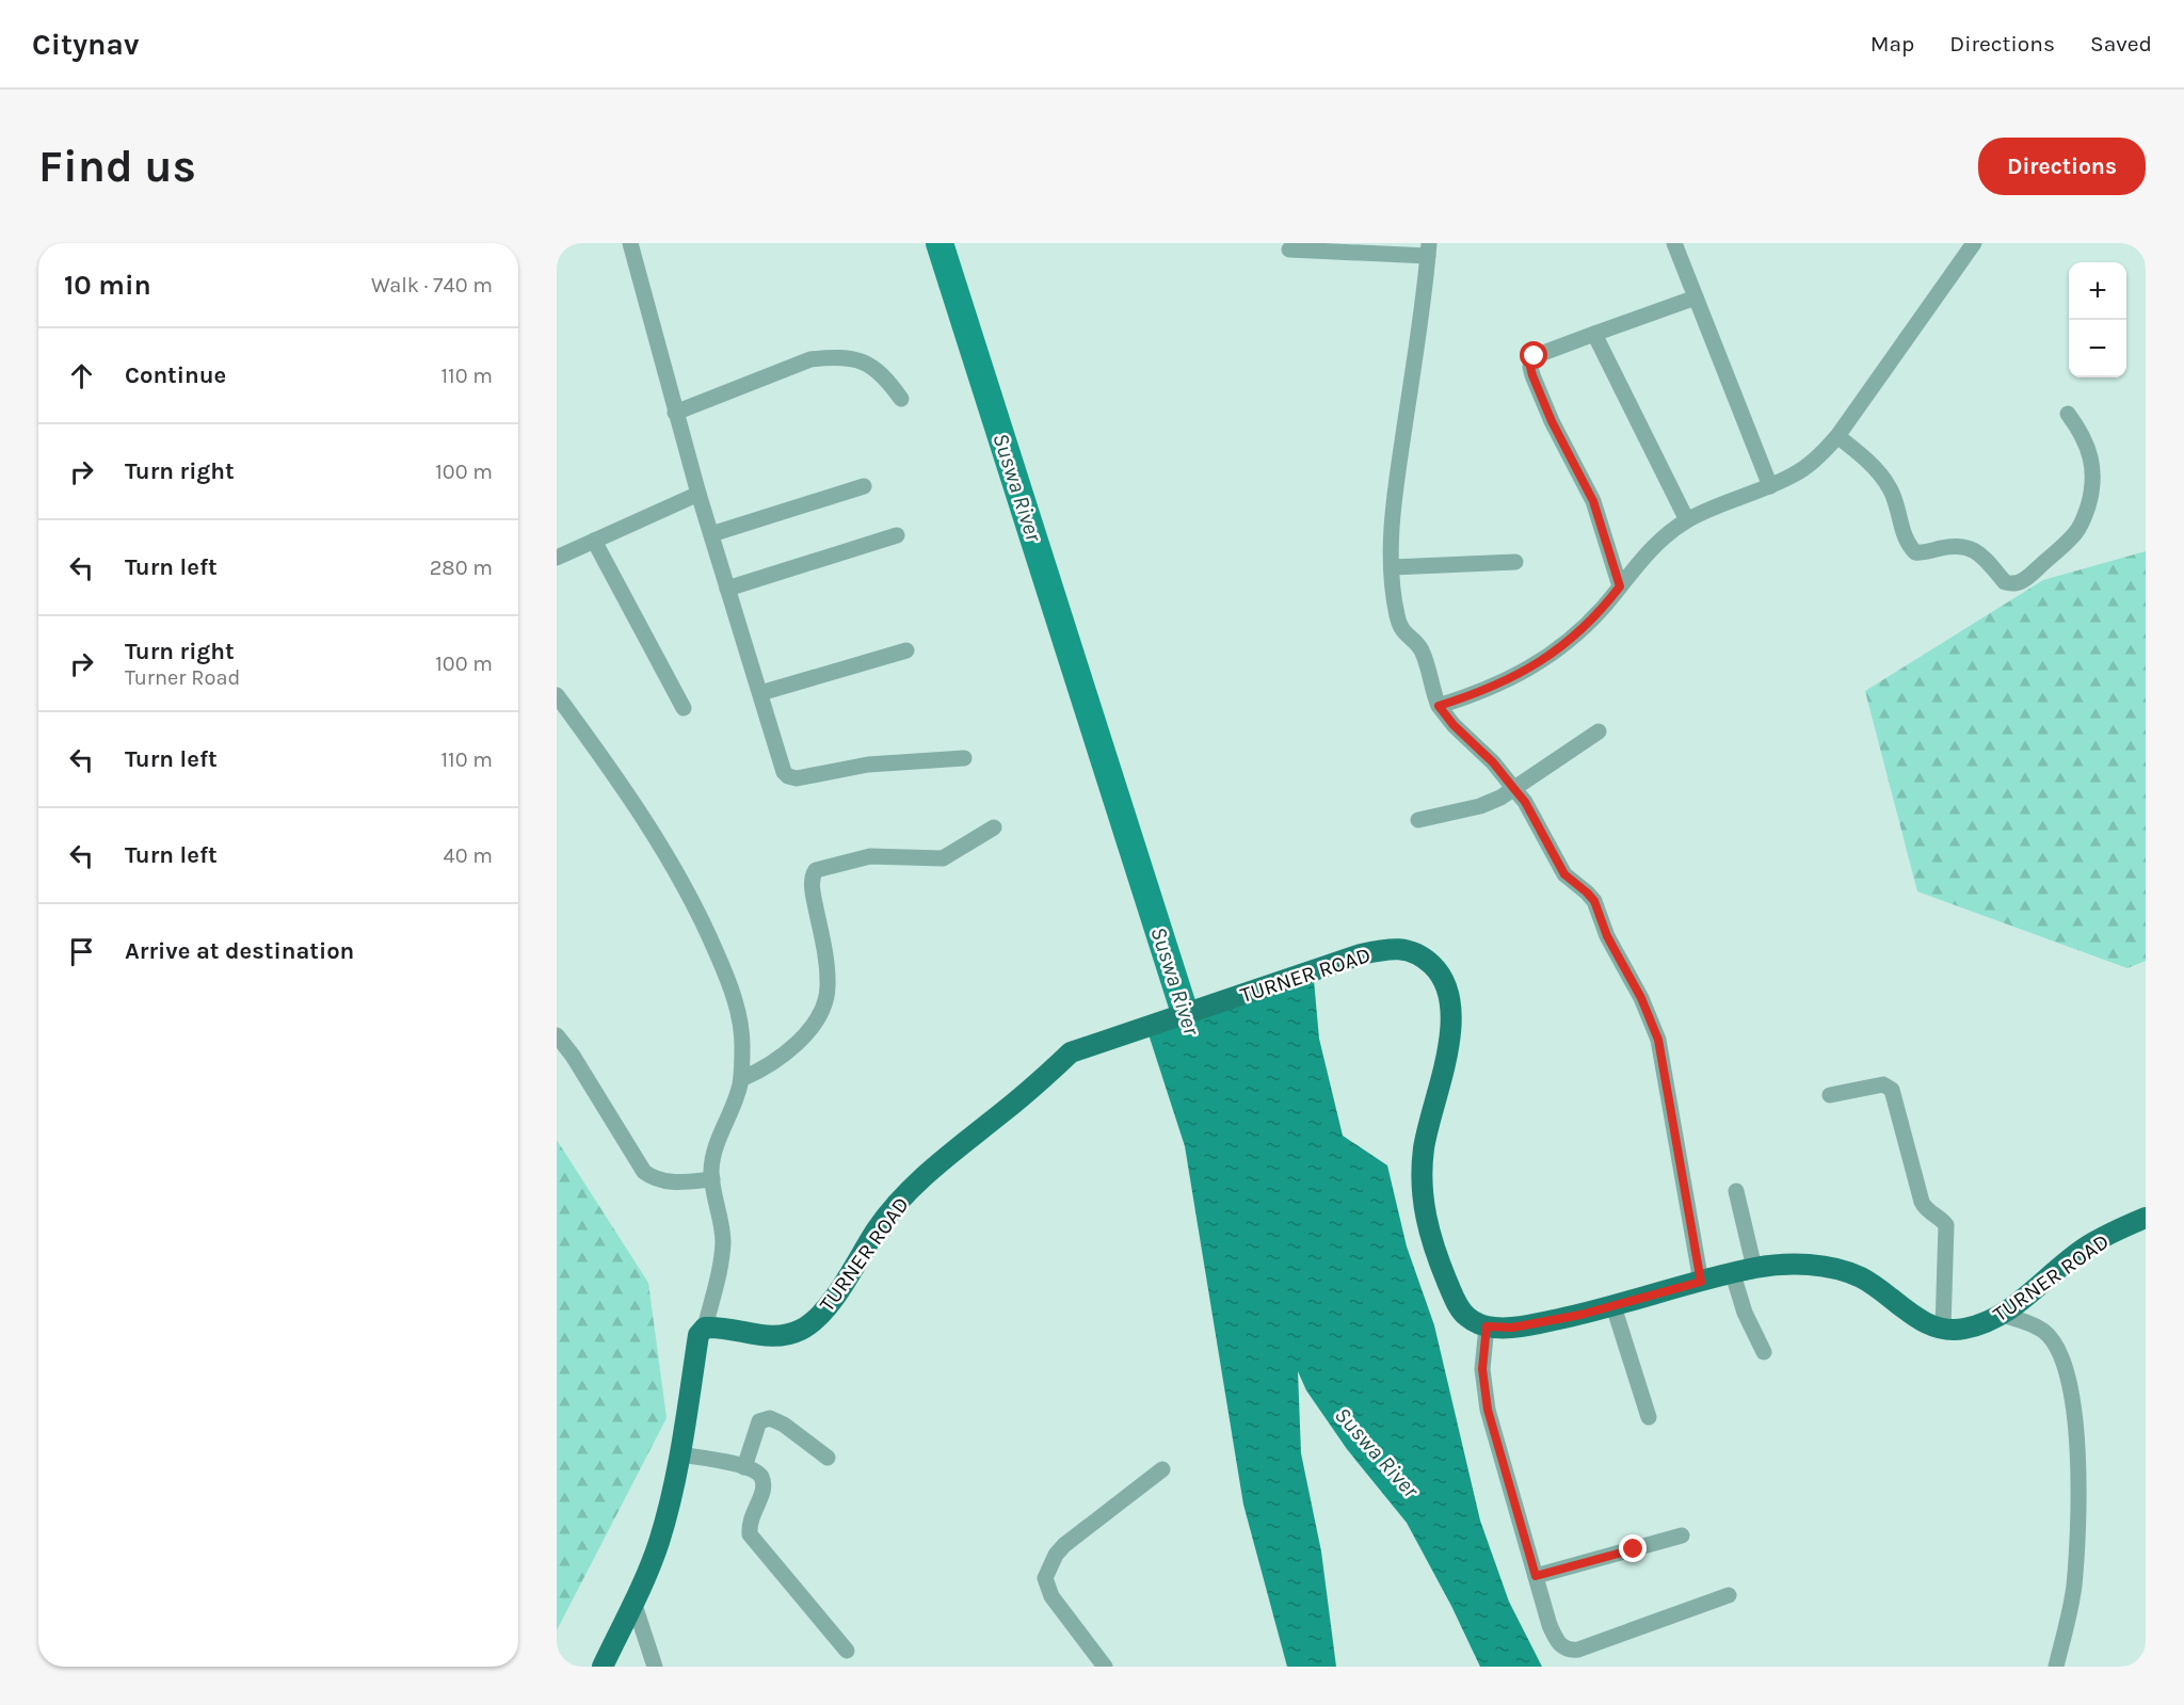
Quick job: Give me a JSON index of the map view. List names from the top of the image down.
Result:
{
  "streets": {
    "main road": ["TURNER ROAD"]
  },
  "water": ["Suswa River"],
  "page": {
    "header": "Citynav",
    "nav": ["Map", "Directions", "Saved"],
    "buttons": "Directions",
    "title": "Find us",
    "heading": ["10 min", "Walk · 740 m"],
    "map_buttons": ["+", "−"],
    "list": [
      ["Continue", "110 m"],
      ["Turn right", "100 m"],
      ["Turn left", "280 m"],
      ["Turn right", "Turner Road", "100 m"],
      ["Turn left", "110 m"],
      ["Turn left", "40 m"],
      "Arrive at destination"
    ]
  }
}
